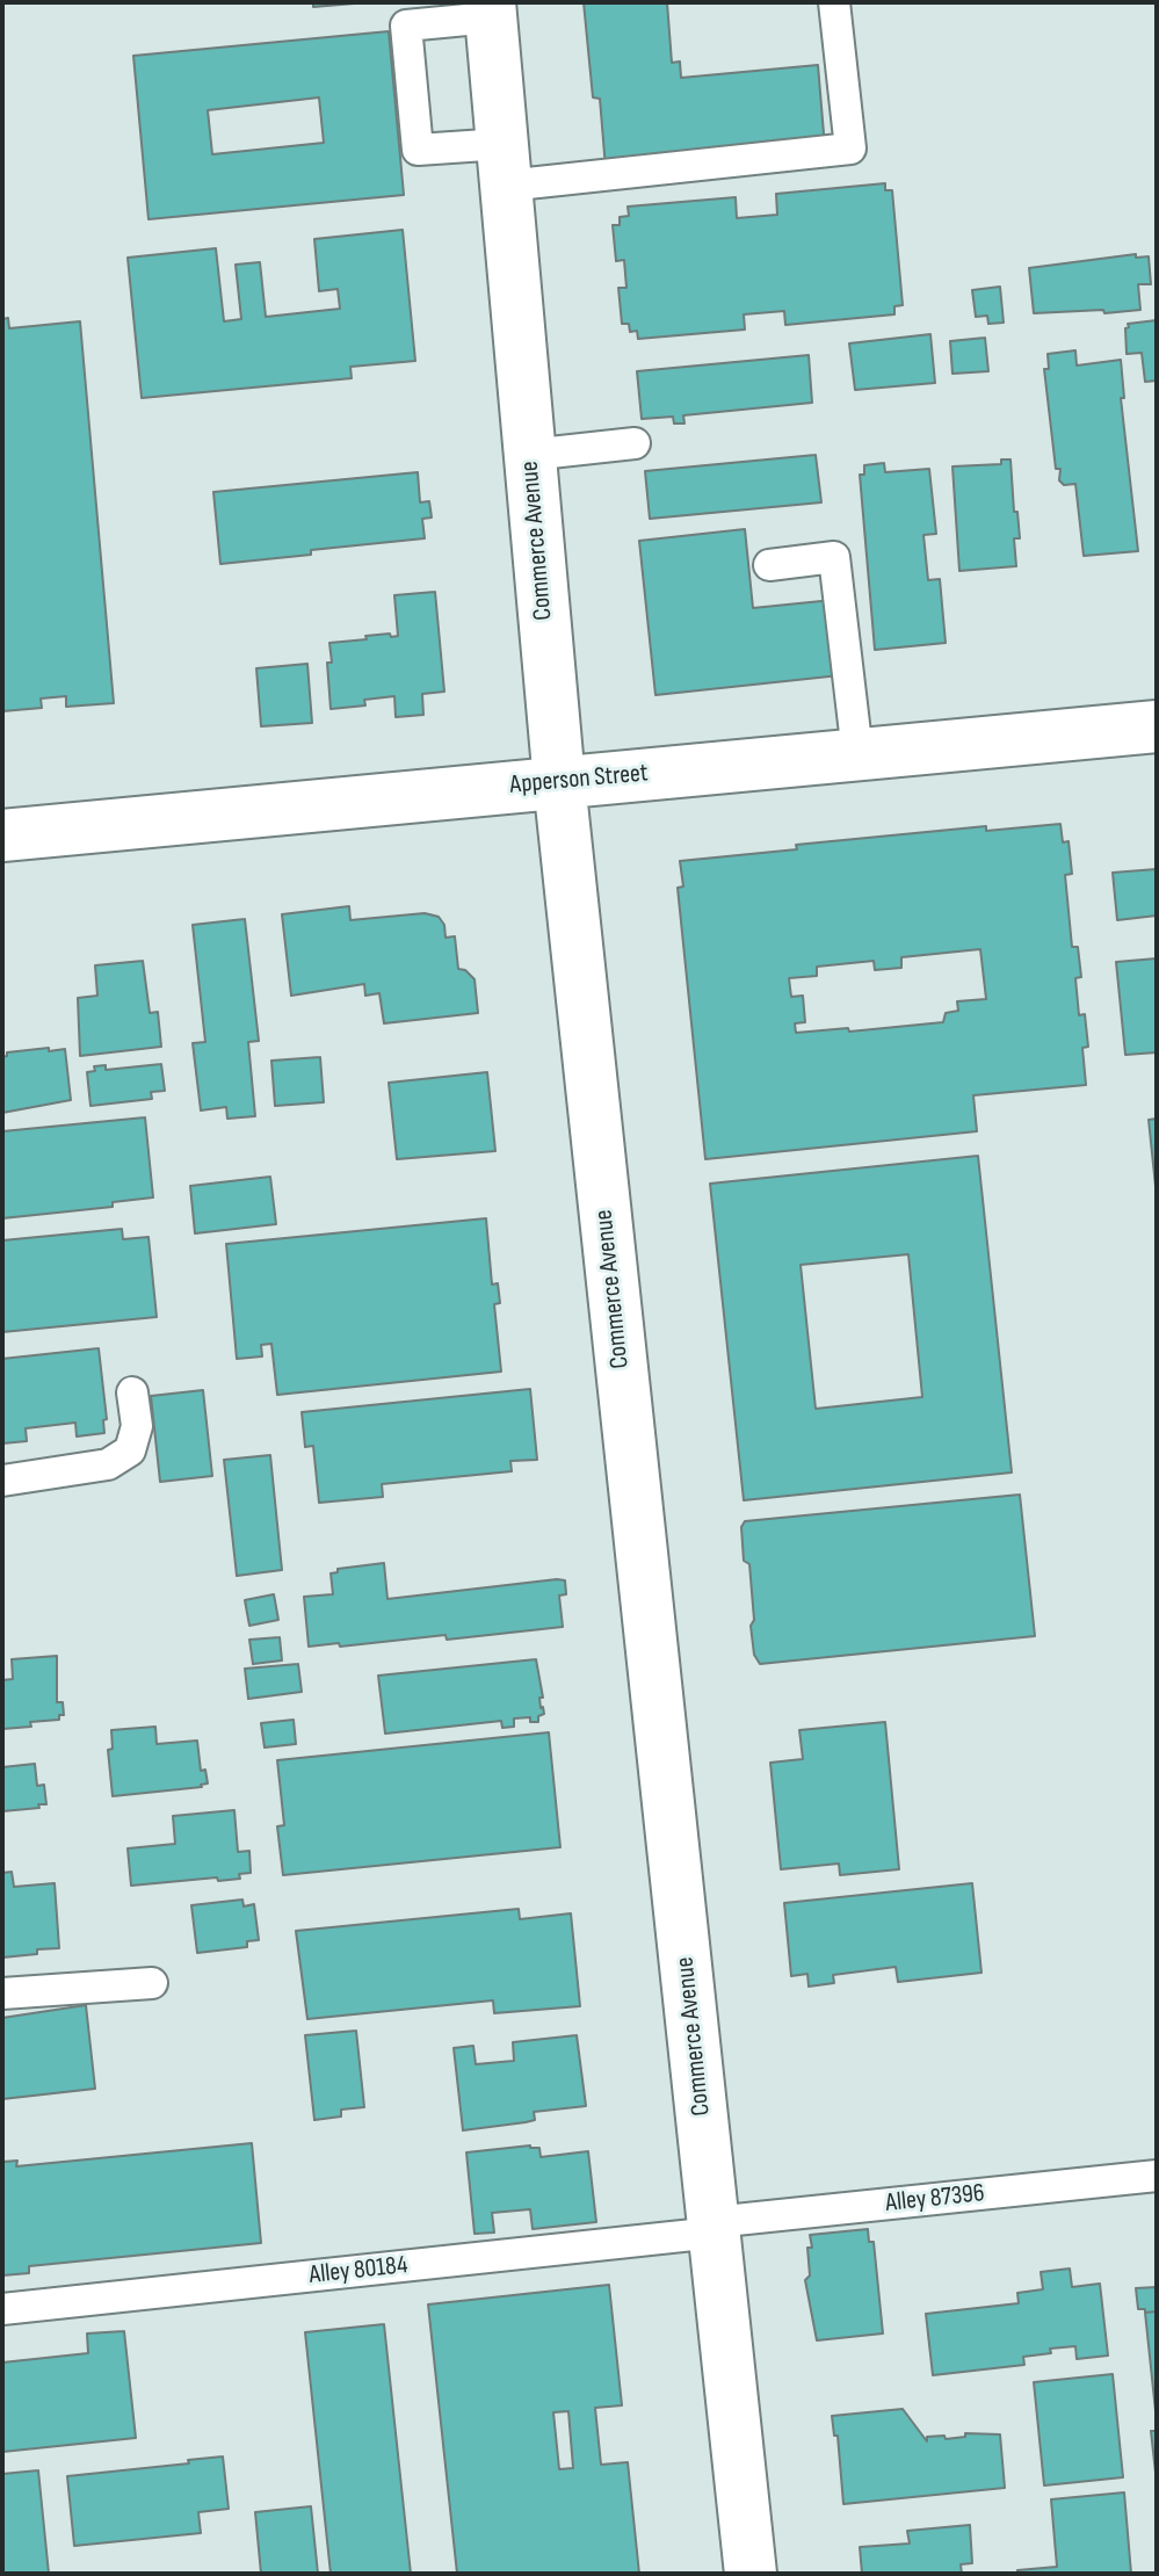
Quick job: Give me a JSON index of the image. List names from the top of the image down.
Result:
{
  "streets": {
    "street": ["Commerce Avenue", "Apperson Street"],
    "lane": ["Alley 87396", "Alley 80184"]
  },
  "crossings": [
    ["Commerce Avenue", "Apperson Street"],
    ["Commerce Avenue", "Alley 87396"],
    ["Commerce Avenue", "Alley 80184"],
    ["Alley 87396", "Alley 80184"]
  ]
}
